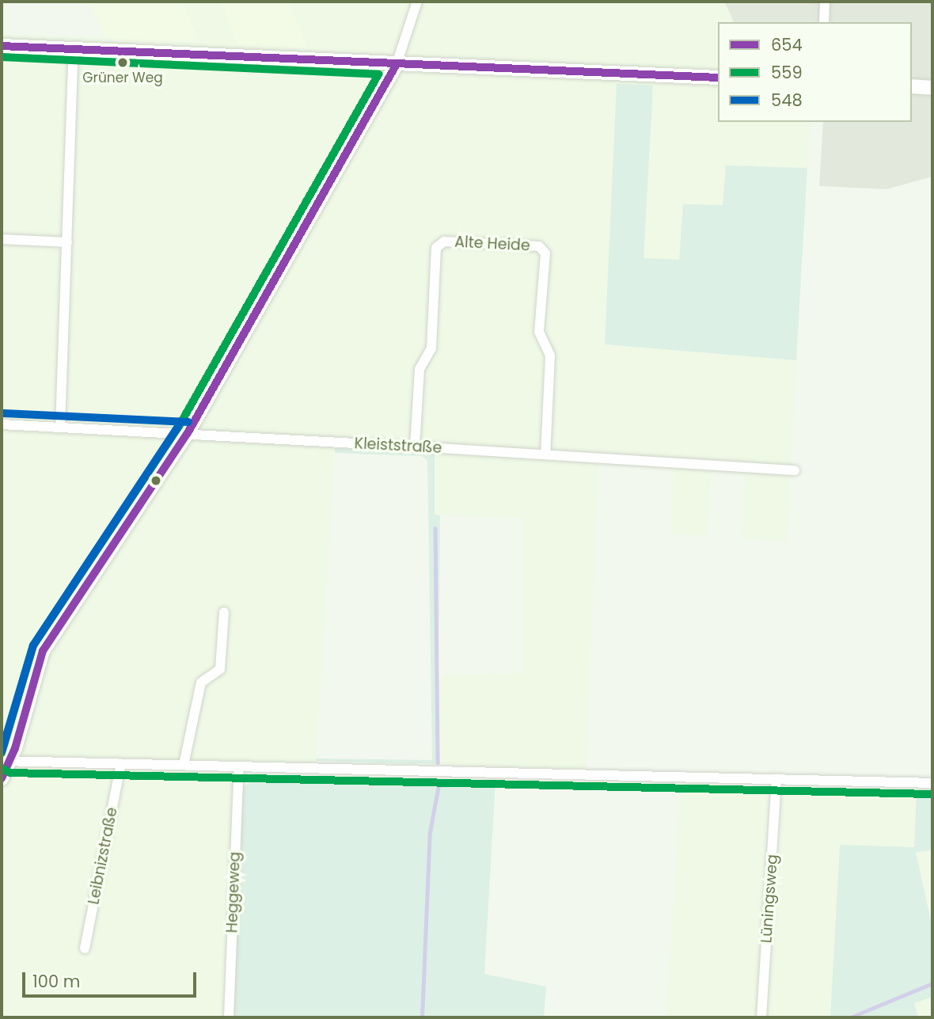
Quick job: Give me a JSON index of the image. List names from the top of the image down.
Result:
{
  "streets": {
    "street": [
      "Alte Heide",
      "Kleiststraße",
      "Leibnizstraße",
      "Heggeweg",
      "Lüningsweg"
    ]
  },
  "crossings": [
    ["Alte Heide", "Kleiststraße"]
  ],
  "places": ["Grüner Weg"],
  "lines": ["transit line 654", "transit line 559", "transit line 548"],
  "legend": ["654", "559", "548"],
  "scale_bar": "100 m"
}
